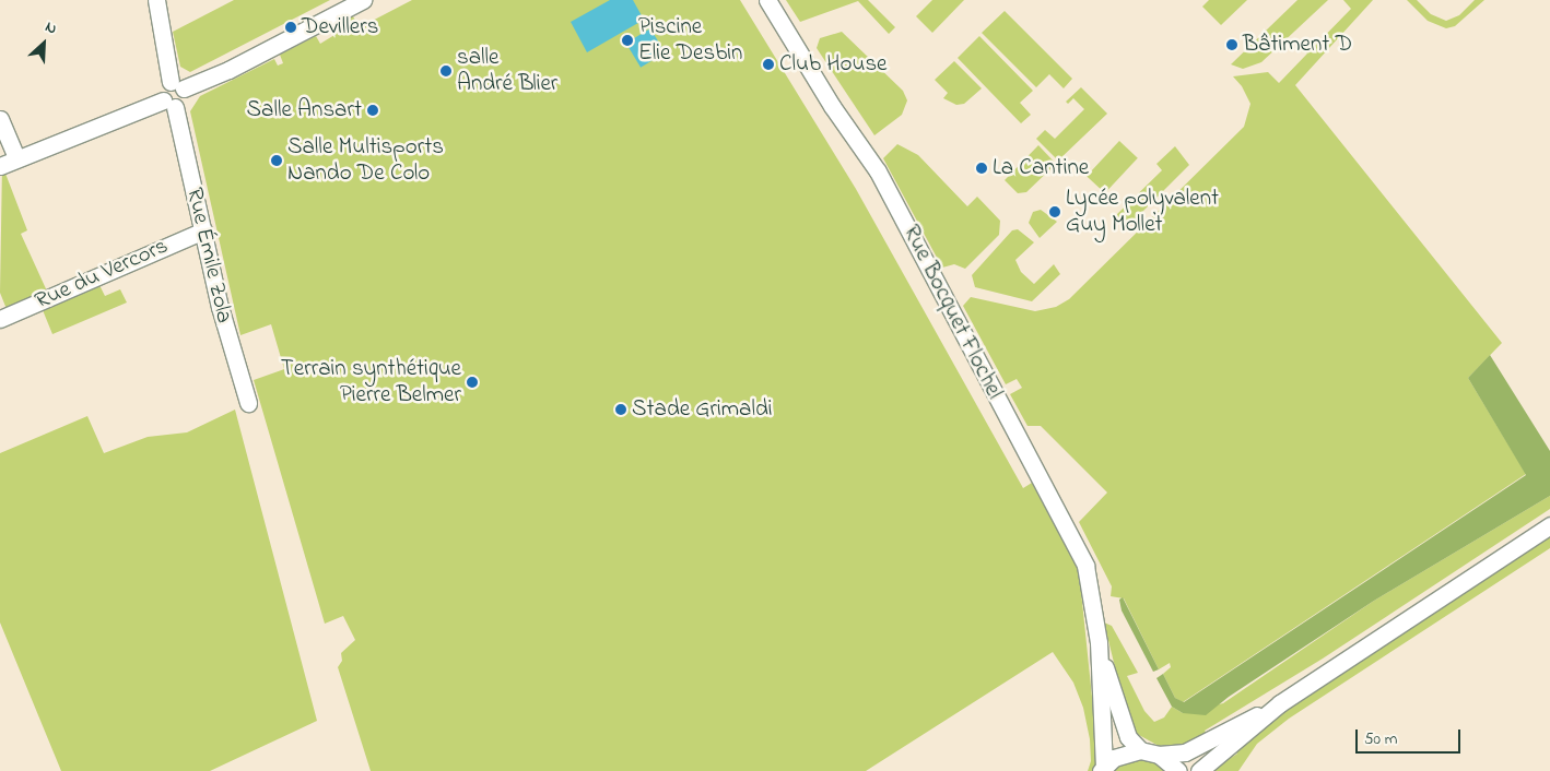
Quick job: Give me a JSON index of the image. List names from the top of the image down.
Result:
{
  "streets": {
    "street": ["Rue Émile Zola", "Rue du Vercors", "Rue Bocquet Flochel"]
  },
  "crossings": [
    ["Rue Émile Zola", "Rue du Vercors"]
  ],
  "places": [
    "Devillers",
    "Piscine Elie Desbin",
    "Bâtiment D",
    "Club House",
    "salle André Blier",
    "Salle Ansart",
    "Salle Multisports Nando De Colo",
    "La Cantine",
    "Lycée polyvalent Guy Mollet",
    "Terrain synthétique Pierre Belmer",
    "Stade Grimaldi"
  ],
  "scale_bar": "50 m",
  "north": "top right"
}
